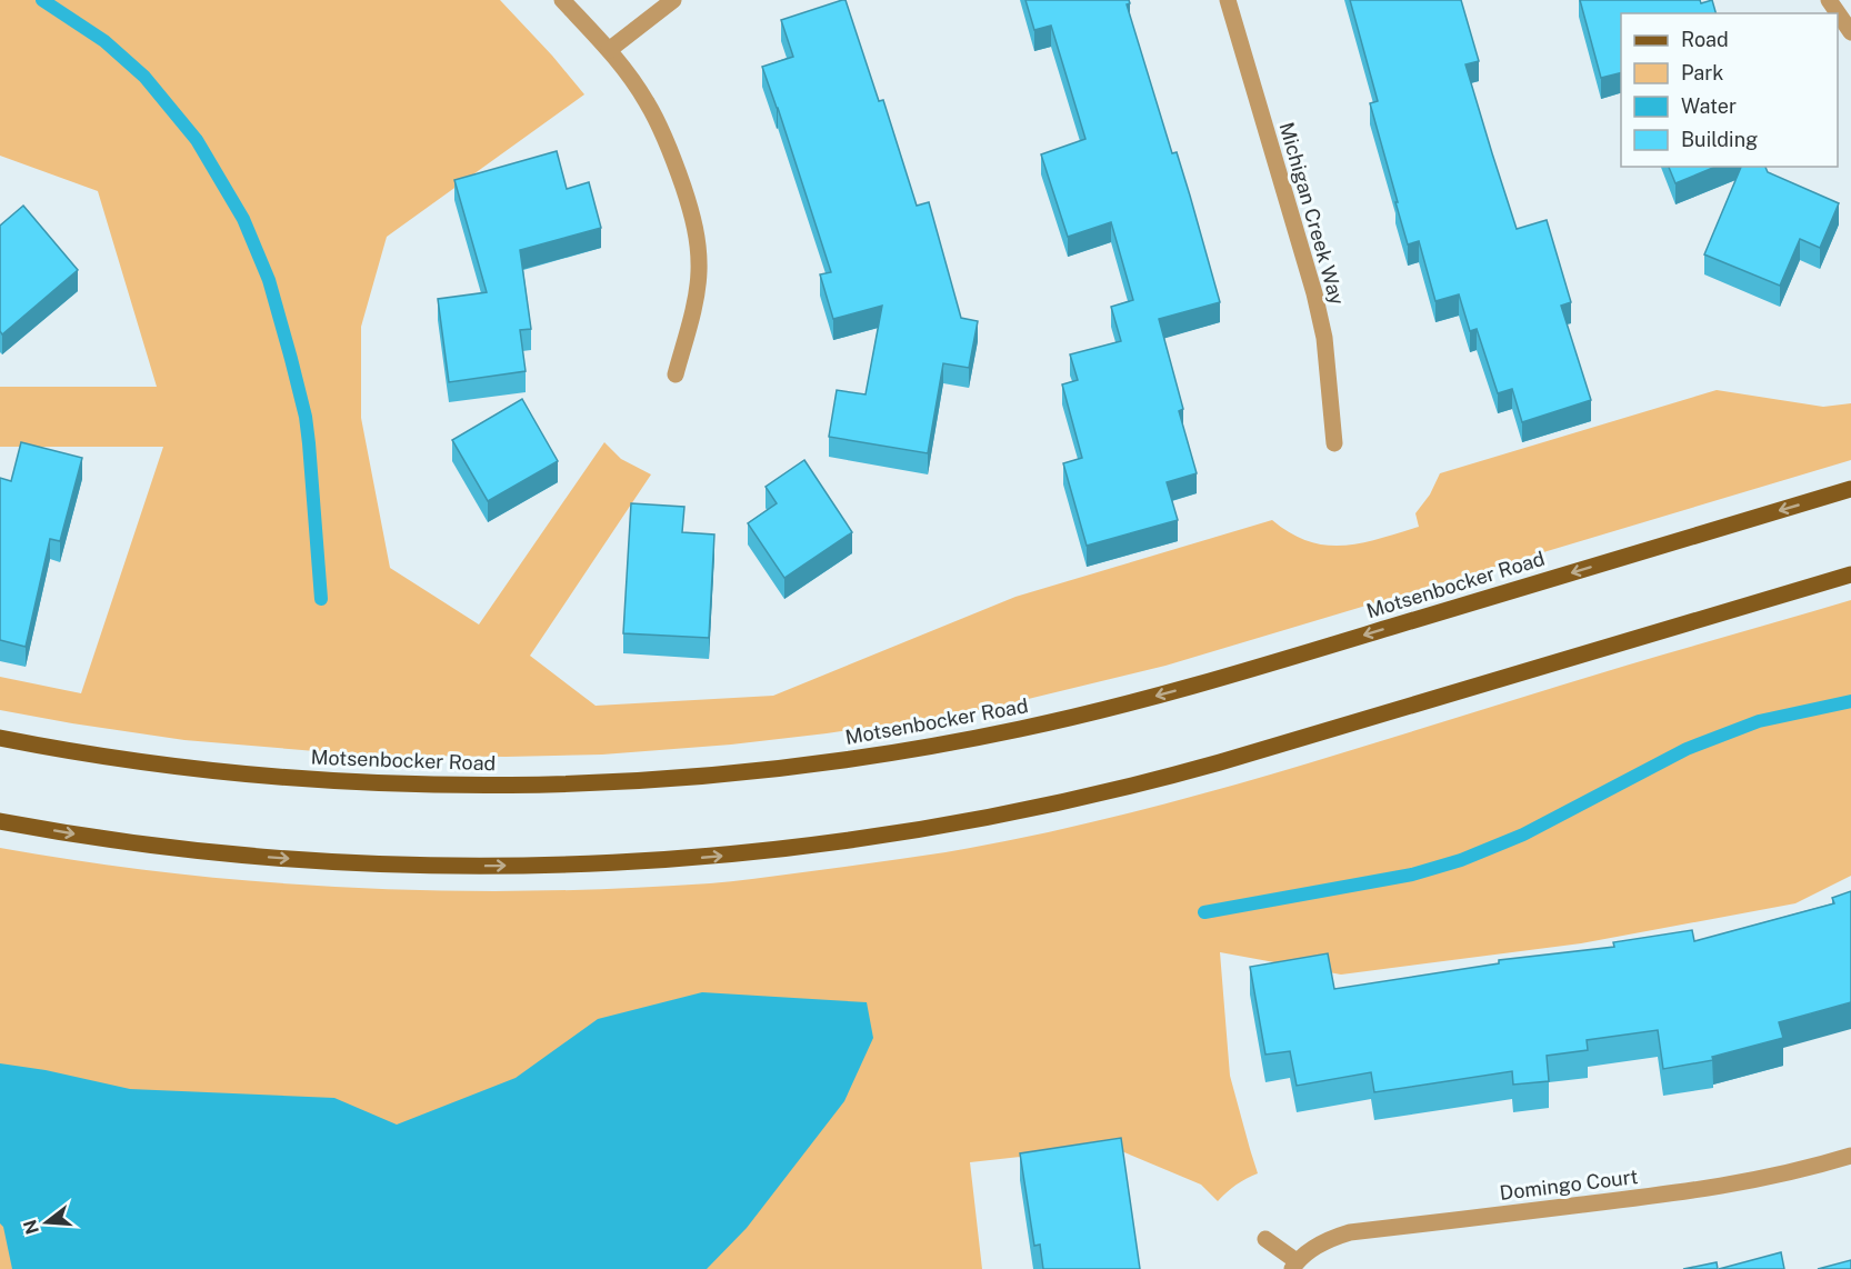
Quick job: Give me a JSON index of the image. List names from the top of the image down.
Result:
{
  "streets": {
    "main road": ["Motsenbocker Road"],
    "street": ["Michigan Creek Way", "Domingo Court"]
  },
  "legend": [
    "Road",
    "Park",
    "Water",
    "Building"
  ],
  "north": "left"
}
